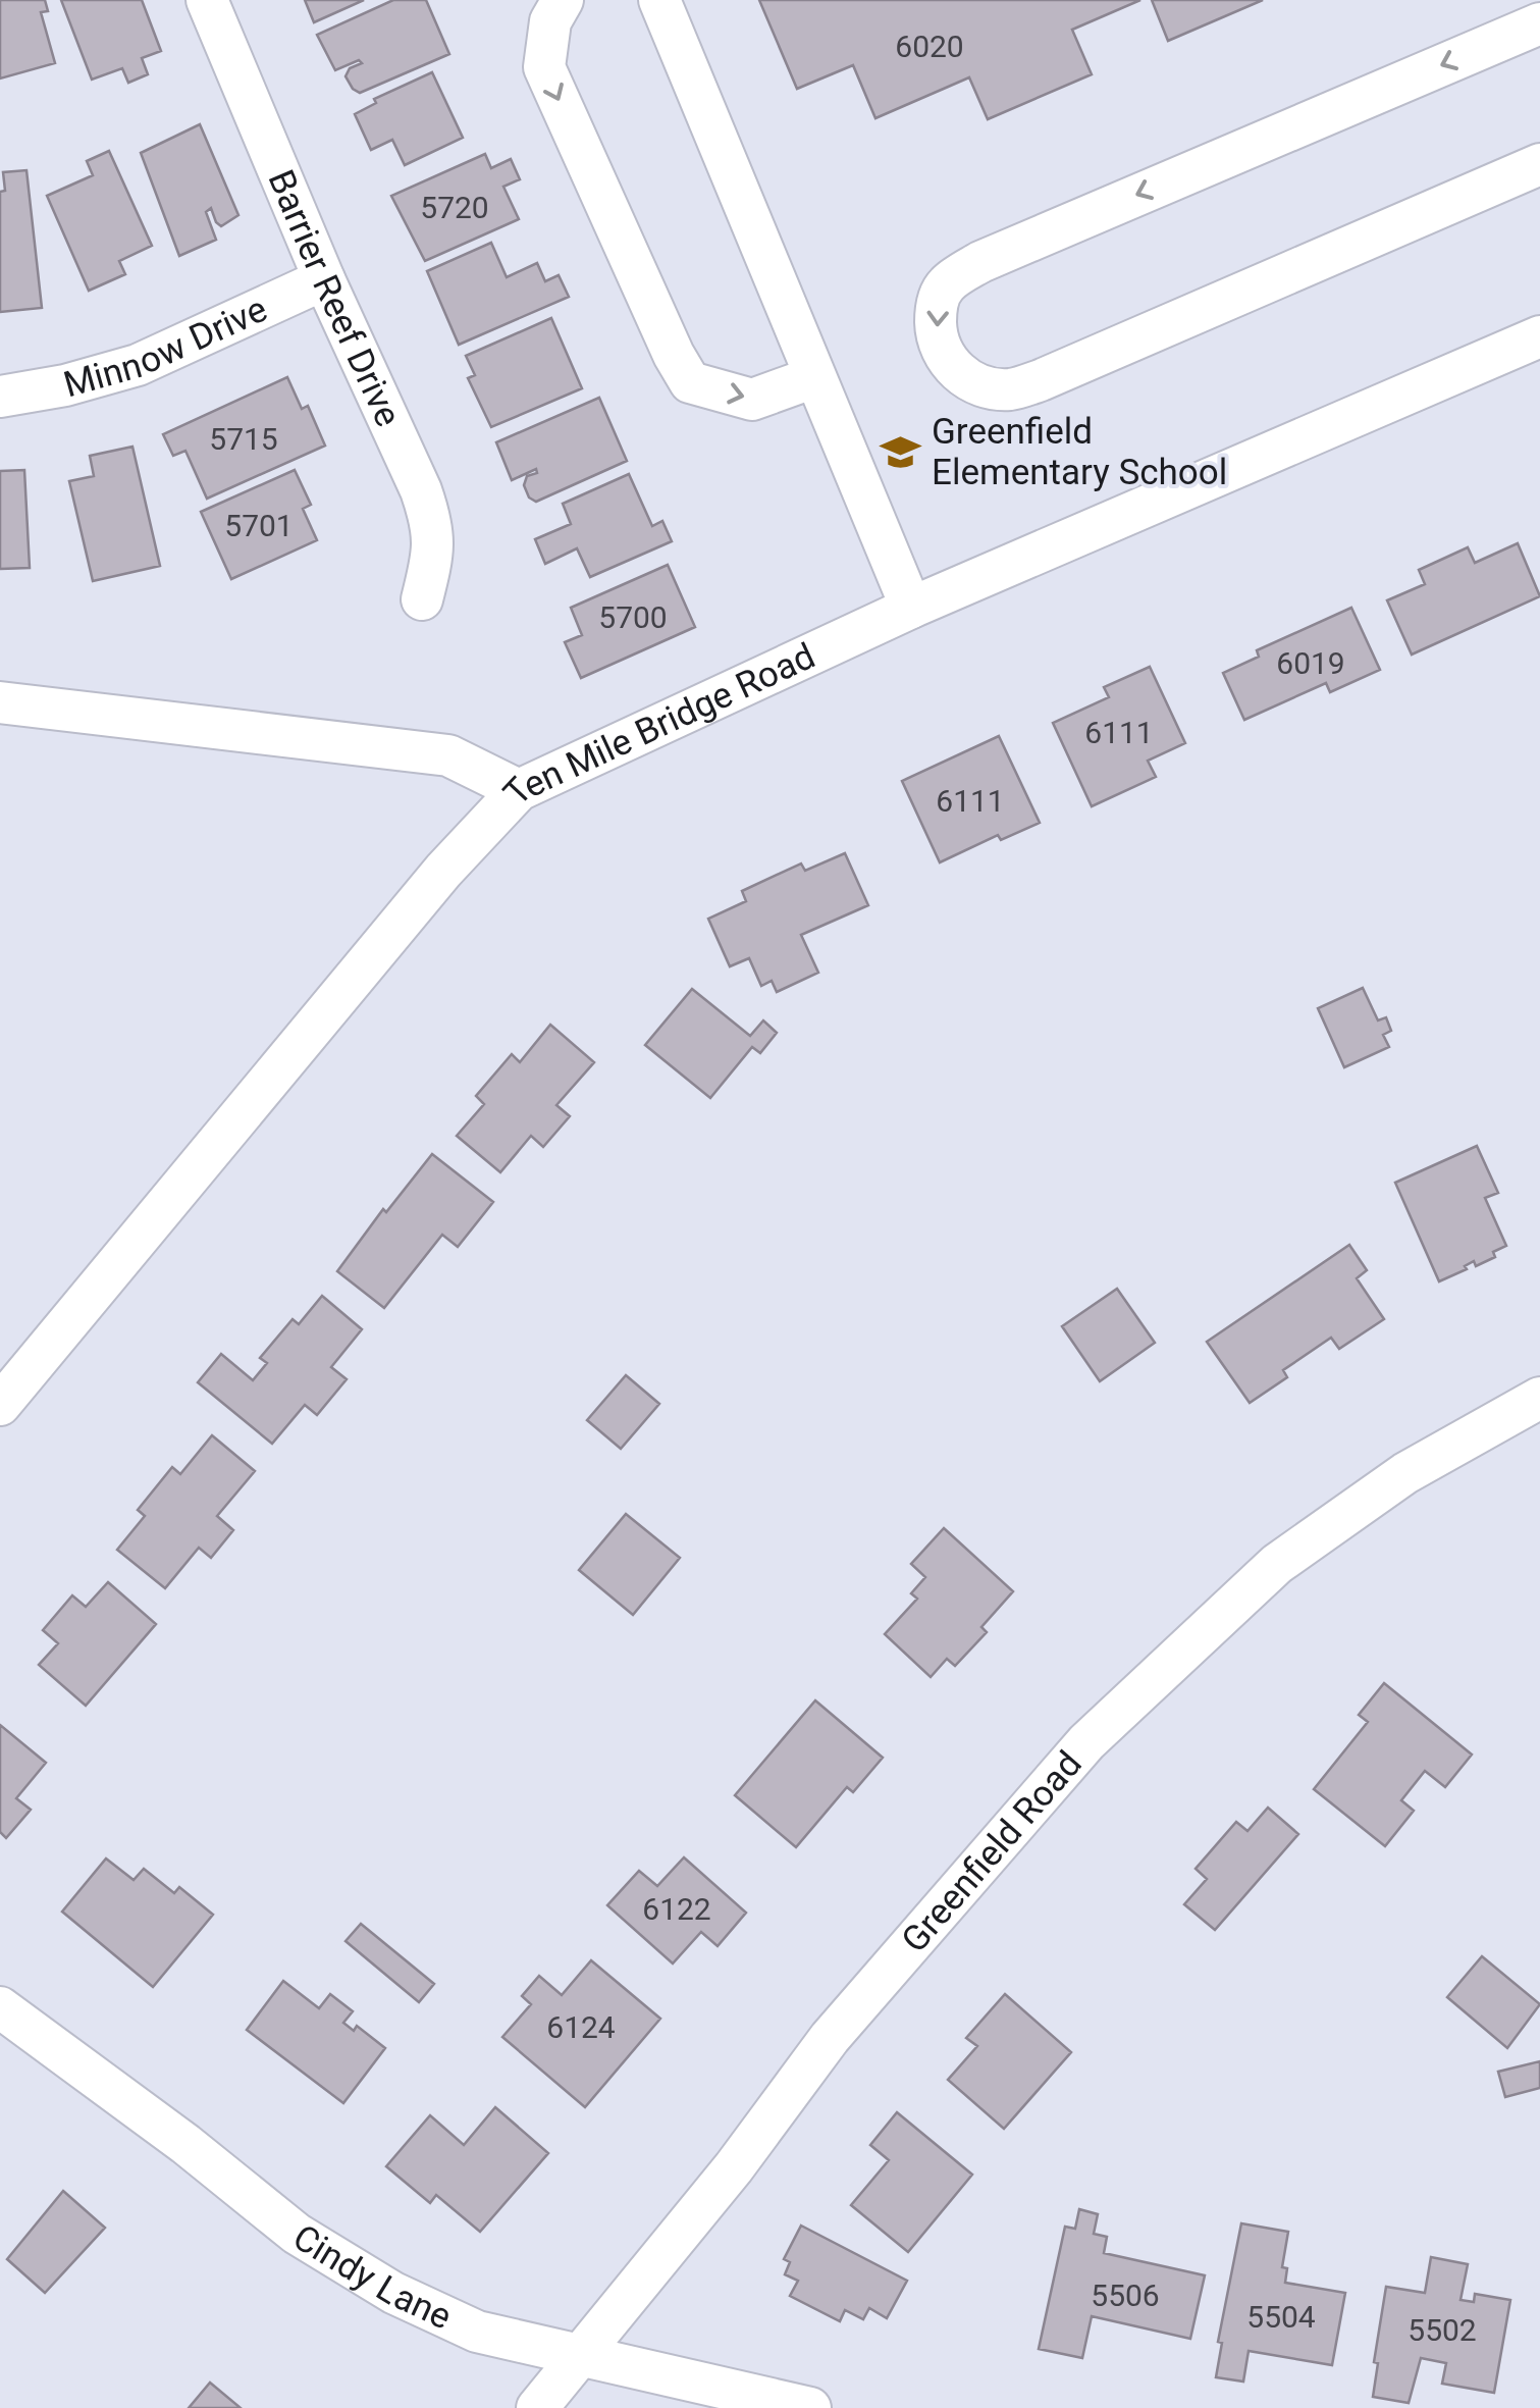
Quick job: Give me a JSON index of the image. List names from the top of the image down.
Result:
{
  "streets": {
    "street": [
      "Barrier Reef Drive",
      "Minnow Drive",
      "Ten Mile Bridge Road",
      "Greenfield Road",
      "Cindy Lane"
    ]
  },
  "crossings": [
    ["Barrier Reef Drive", "Minnow Drive"],
    ["Greenfield Road", "Cindy Lane"]
  ],
  "places": {
    "school or university": ["Greenfield Elementary School"]
  },
  "house_numbers": [
    "6020",
    "5720",
    "5715",
    "5701",
    "5700",
    "6019",
    "6111",
    "6111",
    "6122",
    "6124",
    "5506",
    "5504",
    "5502"
  ]
}
